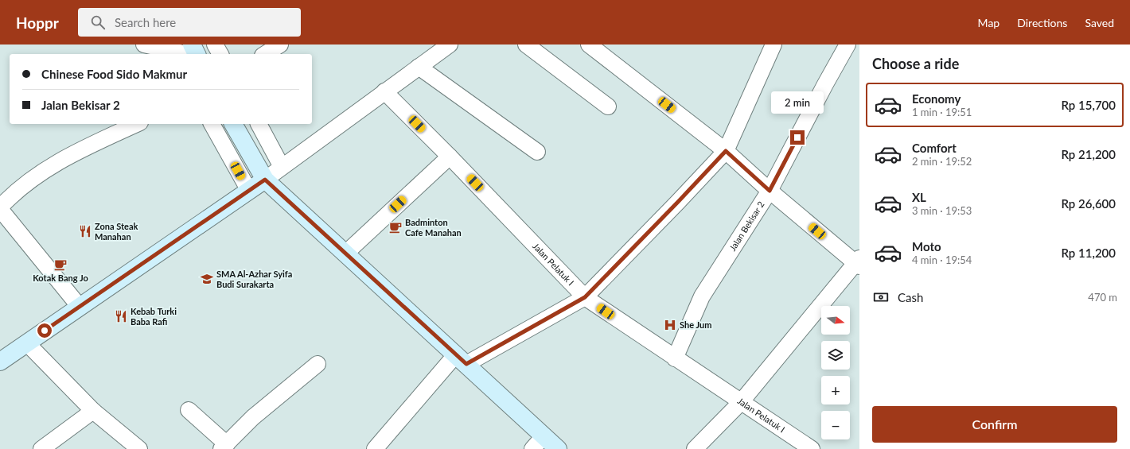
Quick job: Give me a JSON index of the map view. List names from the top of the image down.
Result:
{
  "streets": {
    "street": ["Jalan Bekisar 2", "Jalan Pelatuk I"]
  },
  "crossings": [
    ["Jalan Bekisar 2", "Jalan Pelatuk I"]
  ],
  "places": {
    "cafe": ["Badminton Cafe Manahan", "Kotak Bang Jo"],
    "restaurant": ["Zona Steak Manahan", "Kebab Turki Baba Rafi"],
    "school or university": ["SMA Al-Azhar Syifa Budi Surakarta"],
    "hospital": ["She Jum"]
  },
  "north": "right",
  "page": {
    "header": "Hoppr",
    "search": "Search here",
    "nav": ["Map", "Directions", "Saved"],
    "heading": "Choose a ride",
    "banner": ["Chinese Food Sido Makmur", "Jalan Bekisar 2"],
    "list": [
      {
        "name": "Economy",
        "note": "1 min · 19:51",
        "value": "Rp 15,700"
      },
      {
        "name": "Comfort",
        "note": "2 min · 19:52",
        "value": "Rp 21,200"
      },
      {
        "name": "XL",
        "note": "3 min · 19:53",
        "value": "Rp 26,600"
      },
      {
        "name": "Moto",
        "note": "4 min · 19:54",
        "value": "Rp 11,200"
      }
    ],
    "bubble": "2 min",
    "pay": ["Cash", "470 m"],
    "map_buttons": ["+", "−"],
    "buttons": "Confirm"
  }
}
